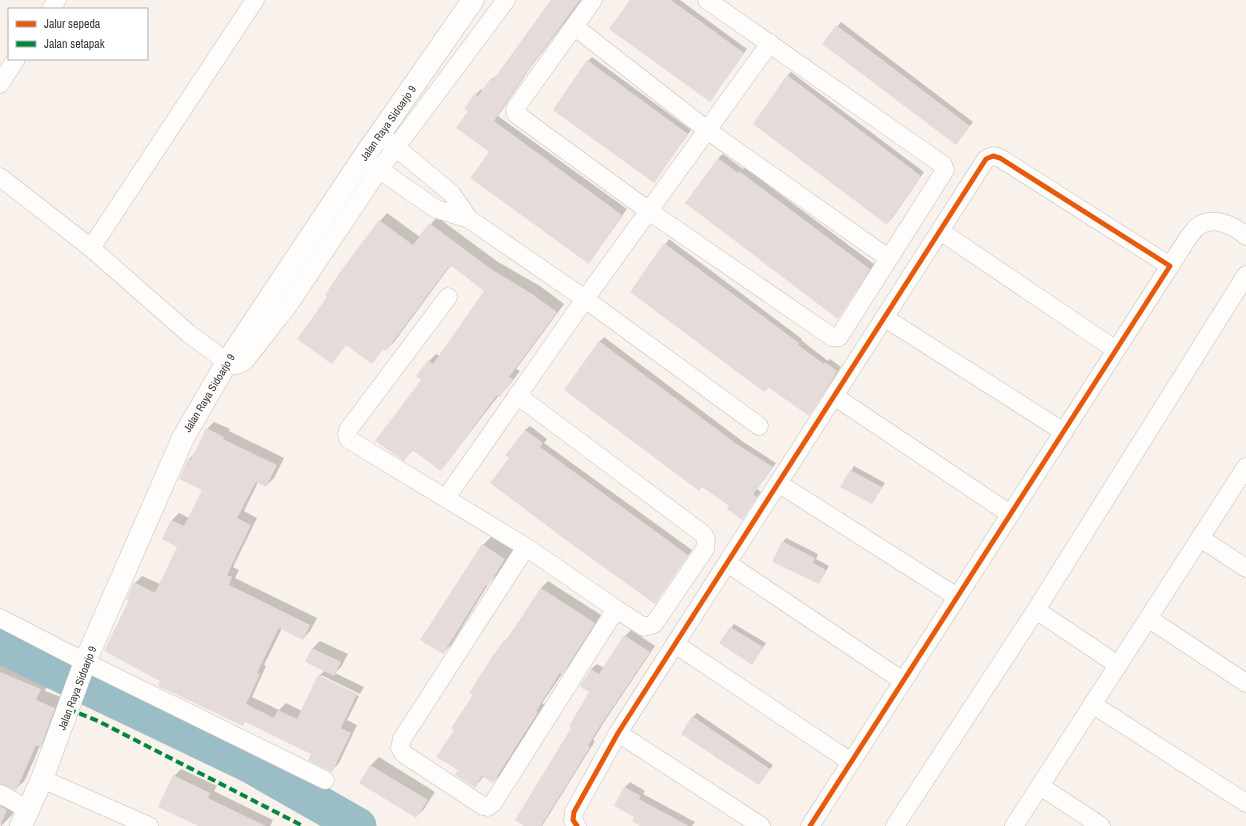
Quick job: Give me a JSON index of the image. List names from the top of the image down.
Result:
{
  "streets": {
    "street": ["Jalan Raya Sidoarjo 9"]
  },
  "legend": ["Jalur sepeda", "Jalan setapak"]
}
